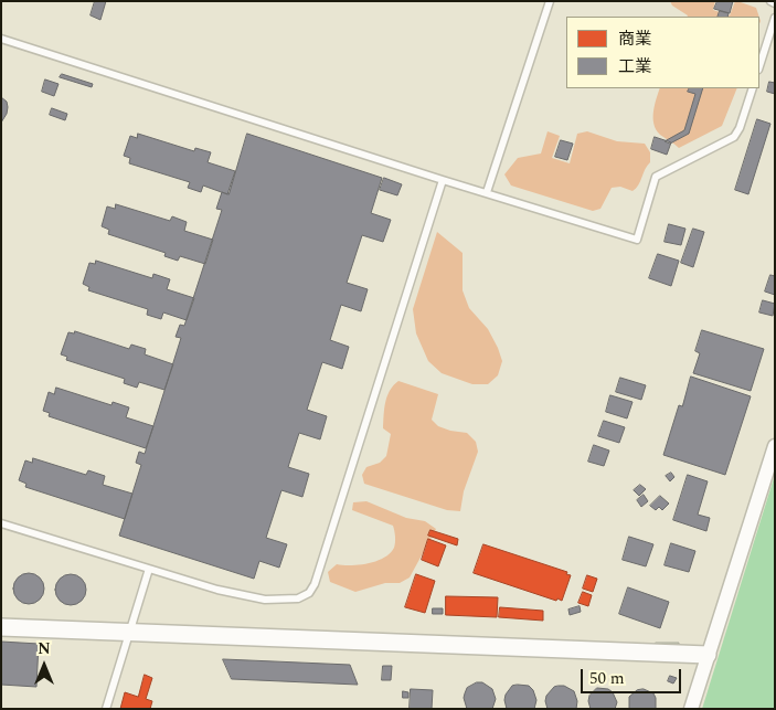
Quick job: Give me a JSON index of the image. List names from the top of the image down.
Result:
{
  "legend": ["商業", "工業"],
  "scale_bar": "50 m",
  "north": "top"
}
